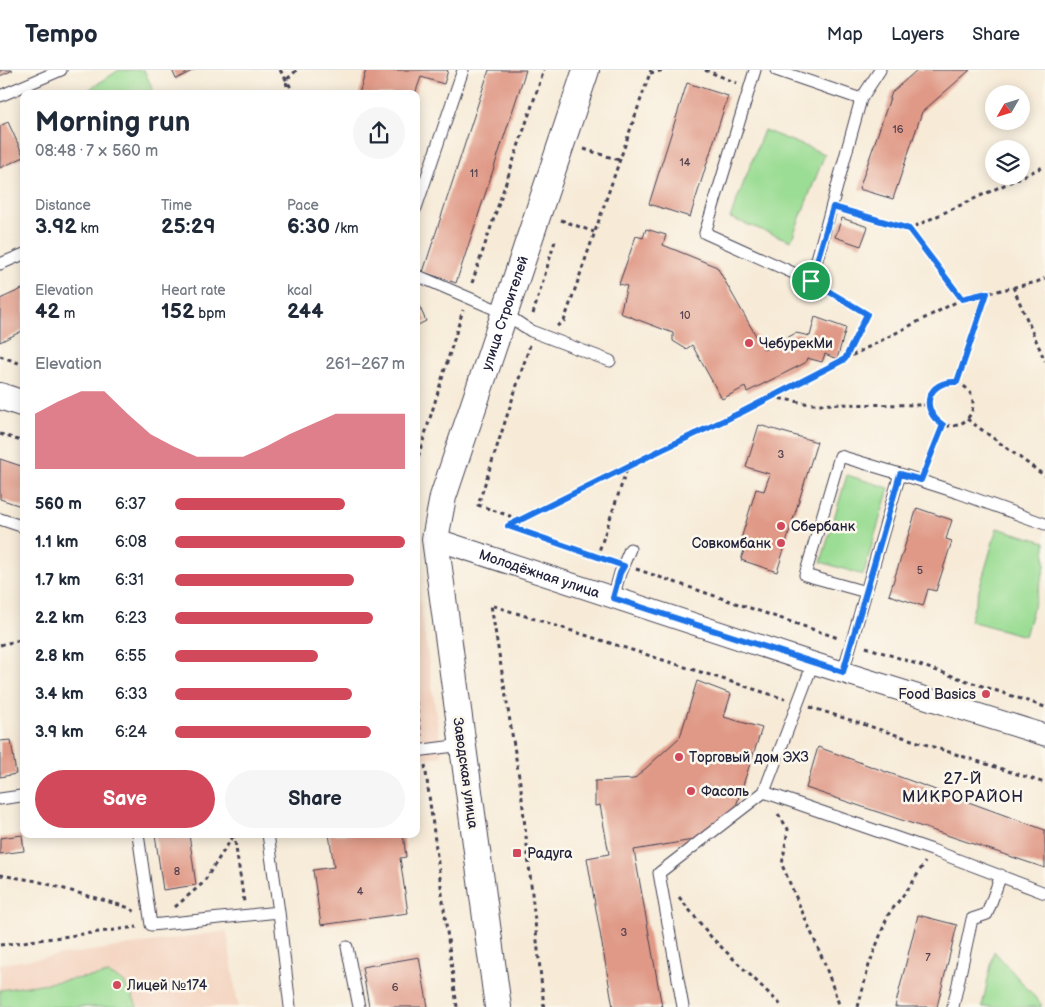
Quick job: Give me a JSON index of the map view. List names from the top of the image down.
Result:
{
  "streets": {
    "street": ["улица Строителей", "Молодёжная улица", "Заводская улица"]
  },
  "crossings": [
    ["улица Строителей", "Молодёжная улица"],
    ["улица Строителей", "Заводская улица"],
    ["Молодёжная улица", "Заводская улица"]
  ],
  "districts": ["27-Й МИКРОРАЙОН"],
  "places": {
    "other": [
      "ЧебурекМи",
      "Сбербанк",
      "Совкомбанк",
      "Food Basics",
      "Торговый дом ЭХЗ",
      "Фасоль",
      "Лицей №174"
    ],
    "transit": ["Радуга"]
  },
  "house_numbers": [
    "16",
    "14",
    "11",
    "10",
    "3",
    "5",
    "8",
    "4",
    "3",
    "7",
    "6"
  ],
  "north": "bottom left",
  "page": {
    "header": "Tempo",
    "nav": ["Map", "Layers", "Share"],
    "heading": ["Morning run", "08:48 · 7 × 560 m"],
    "stats": [
      ["Distance", "3.92 km"],
      ["Time", "25:29"],
      ["Pace", "6:30 /km"],
      ["Elevation", "42 m"],
      ["Heart rate", "152 bpm"],
      ["kcal", "244"]
    ],
    "chart": ["Elevation", "261–267 m"],
    "list": [
      {
        "name": "560 m",
        "note": "6:37"
      },
      {
        "name": "1.1 km",
        "note": "6:08"
      },
      {
        "name": "1.7 km",
        "note": "6:31"
      },
      {
        "name": "2.2 km",
        "note": "6:23"
      },
      {
        "name": "2.8 km",
        "note": "6:55"
      },
      {
        "name": "3.4 km",
        "note": "6:33"
      },
      {
        "name": "3.9 km",
        "note": "6:24"
      }
    ],
    "buttons": ["Save", "Share"]
  }
}
